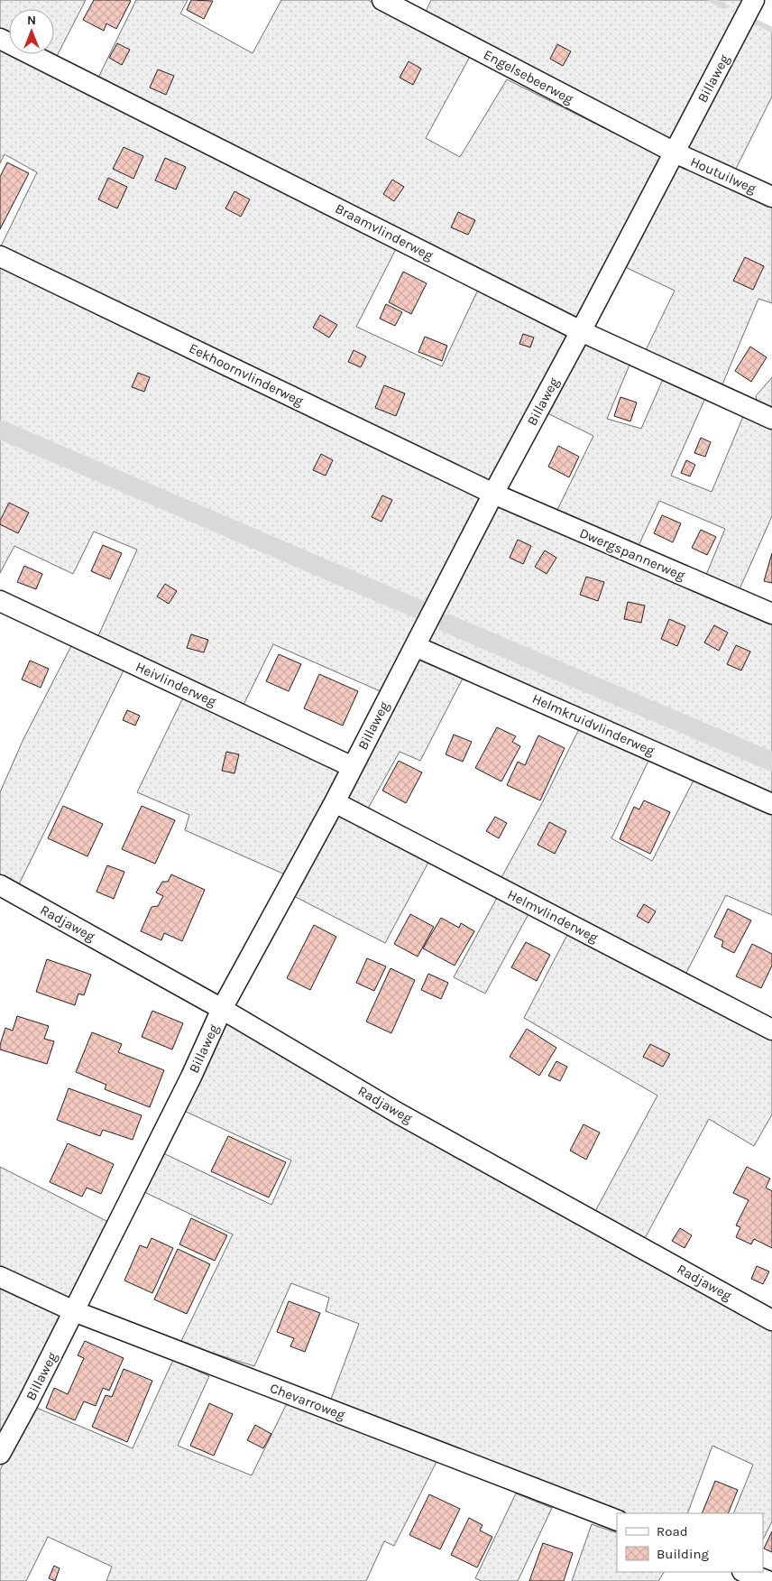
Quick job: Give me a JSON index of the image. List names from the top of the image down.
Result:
{
  "streets": {
    "street": [
      "Engelsebeerweg",
      "Billaweg",
      "Houtuilweg",
      "Braamvlinderweg",
      "Eekhoornvlinderweg",
      "Dwergspannerweg",
      "Heivlinderweg",
      "Helmkruidvlinderweg",
      "Helmvlinderweg",
      "Radjaweg",
      "Chevarroweg"
    ]
  },
  "crossings": [
    ["Engelsebeerweg", "Billaweg"],
    ["Engelsebeerweg", "Houtuilweg"],
    ["Billaweg", "Houtuilweg"],
    ["Billaweg", "Braamvlinderweg"],
    ["Billaweg", "Eekhoornvlinderweg"],
    ["Billaweg", "Dwergspannerweg"],
    ["Billaweg", "Heivlinderweg"],
    ["Billaweg", "Helmkruidvlinderweg"],
    ["Billaweg", "Helmvlinderweg"],
    ["Billaweg", "Radjaweg"],
    ["Billaweg", "Chevarroweg"],
    ["Eekhoornvlinderweg", "Dwergspannerweg"]
  ],
  "legend": ["Road", "Building"],
  "north": "top"
}
